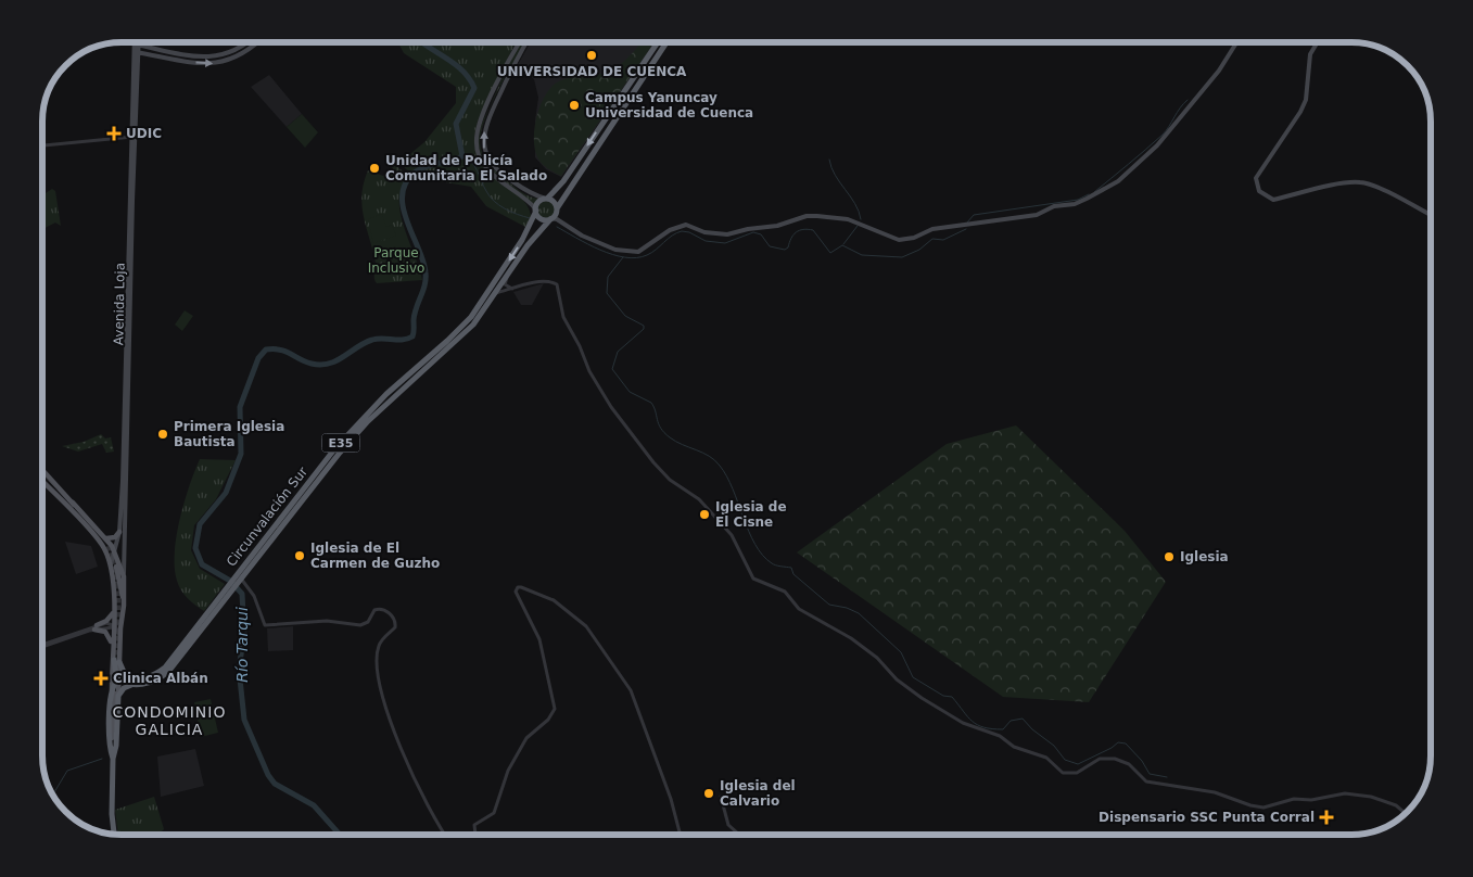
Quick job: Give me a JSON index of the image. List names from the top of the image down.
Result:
{
  "streets": {
    "highway": ["E35", "Circunvalación Sur"],
    "main road": ["Avenida Loja"]
  },
  "crossings": [
    ["E35", "Circunvalación Sur"]
  ],
  "districts": ["CONDOMINIO GALICIA"],
  "water": ["Río Tarqui"],
  "parks": ["Parque Inclusivo"],
  "places": {
    "other": [
      "UNIVERSIDAD DE CUENCA",
      "Campus Yanuncay Universidad de Cuenca",
      "Unidad de Policía Comunitaria El Salado",
      "Primera Iglesia Bautista",
      "Iglesia de El Cisne",
      "Iglesia de El Carmen de Guzho",
      "Iglesia",
      "Iglesia del Calvario"
    ],
    "health": ["UDIC", "Clinica Albán", "Dispensario SSC Punta Corral"]
  }
}
